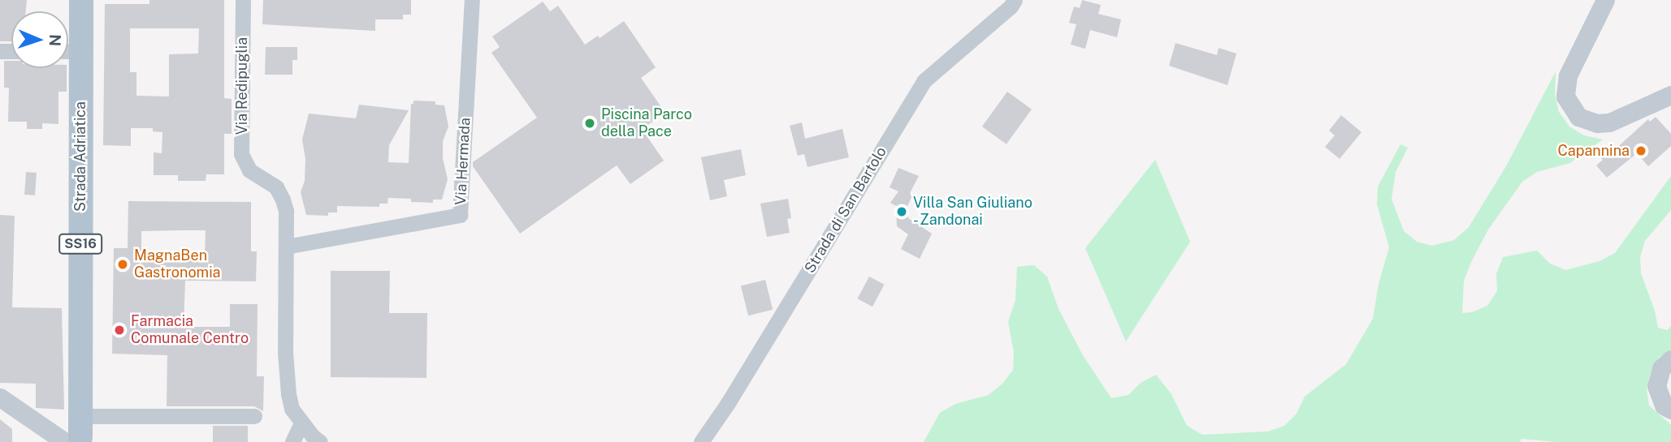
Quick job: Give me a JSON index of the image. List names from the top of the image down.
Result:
{
  "streets": {
    "main road": ["Strada Adriatica", "SS16"],
    "street": ["Via Redipuglia", "Via Hermada", "Strada di San Bartolo"]
  },
  "crossings": [
    ["Via Redipuglia", "Via Hermada"]
  ],
  "places": [
    "Piscina Parco della Pace",
    "Capannina",
    "Villa San Giuliano - Zandonai",
    "MagnaBen Gastronomia",
    "Farmacia Comunale Centro"
  ],
  "north": "right"
}
